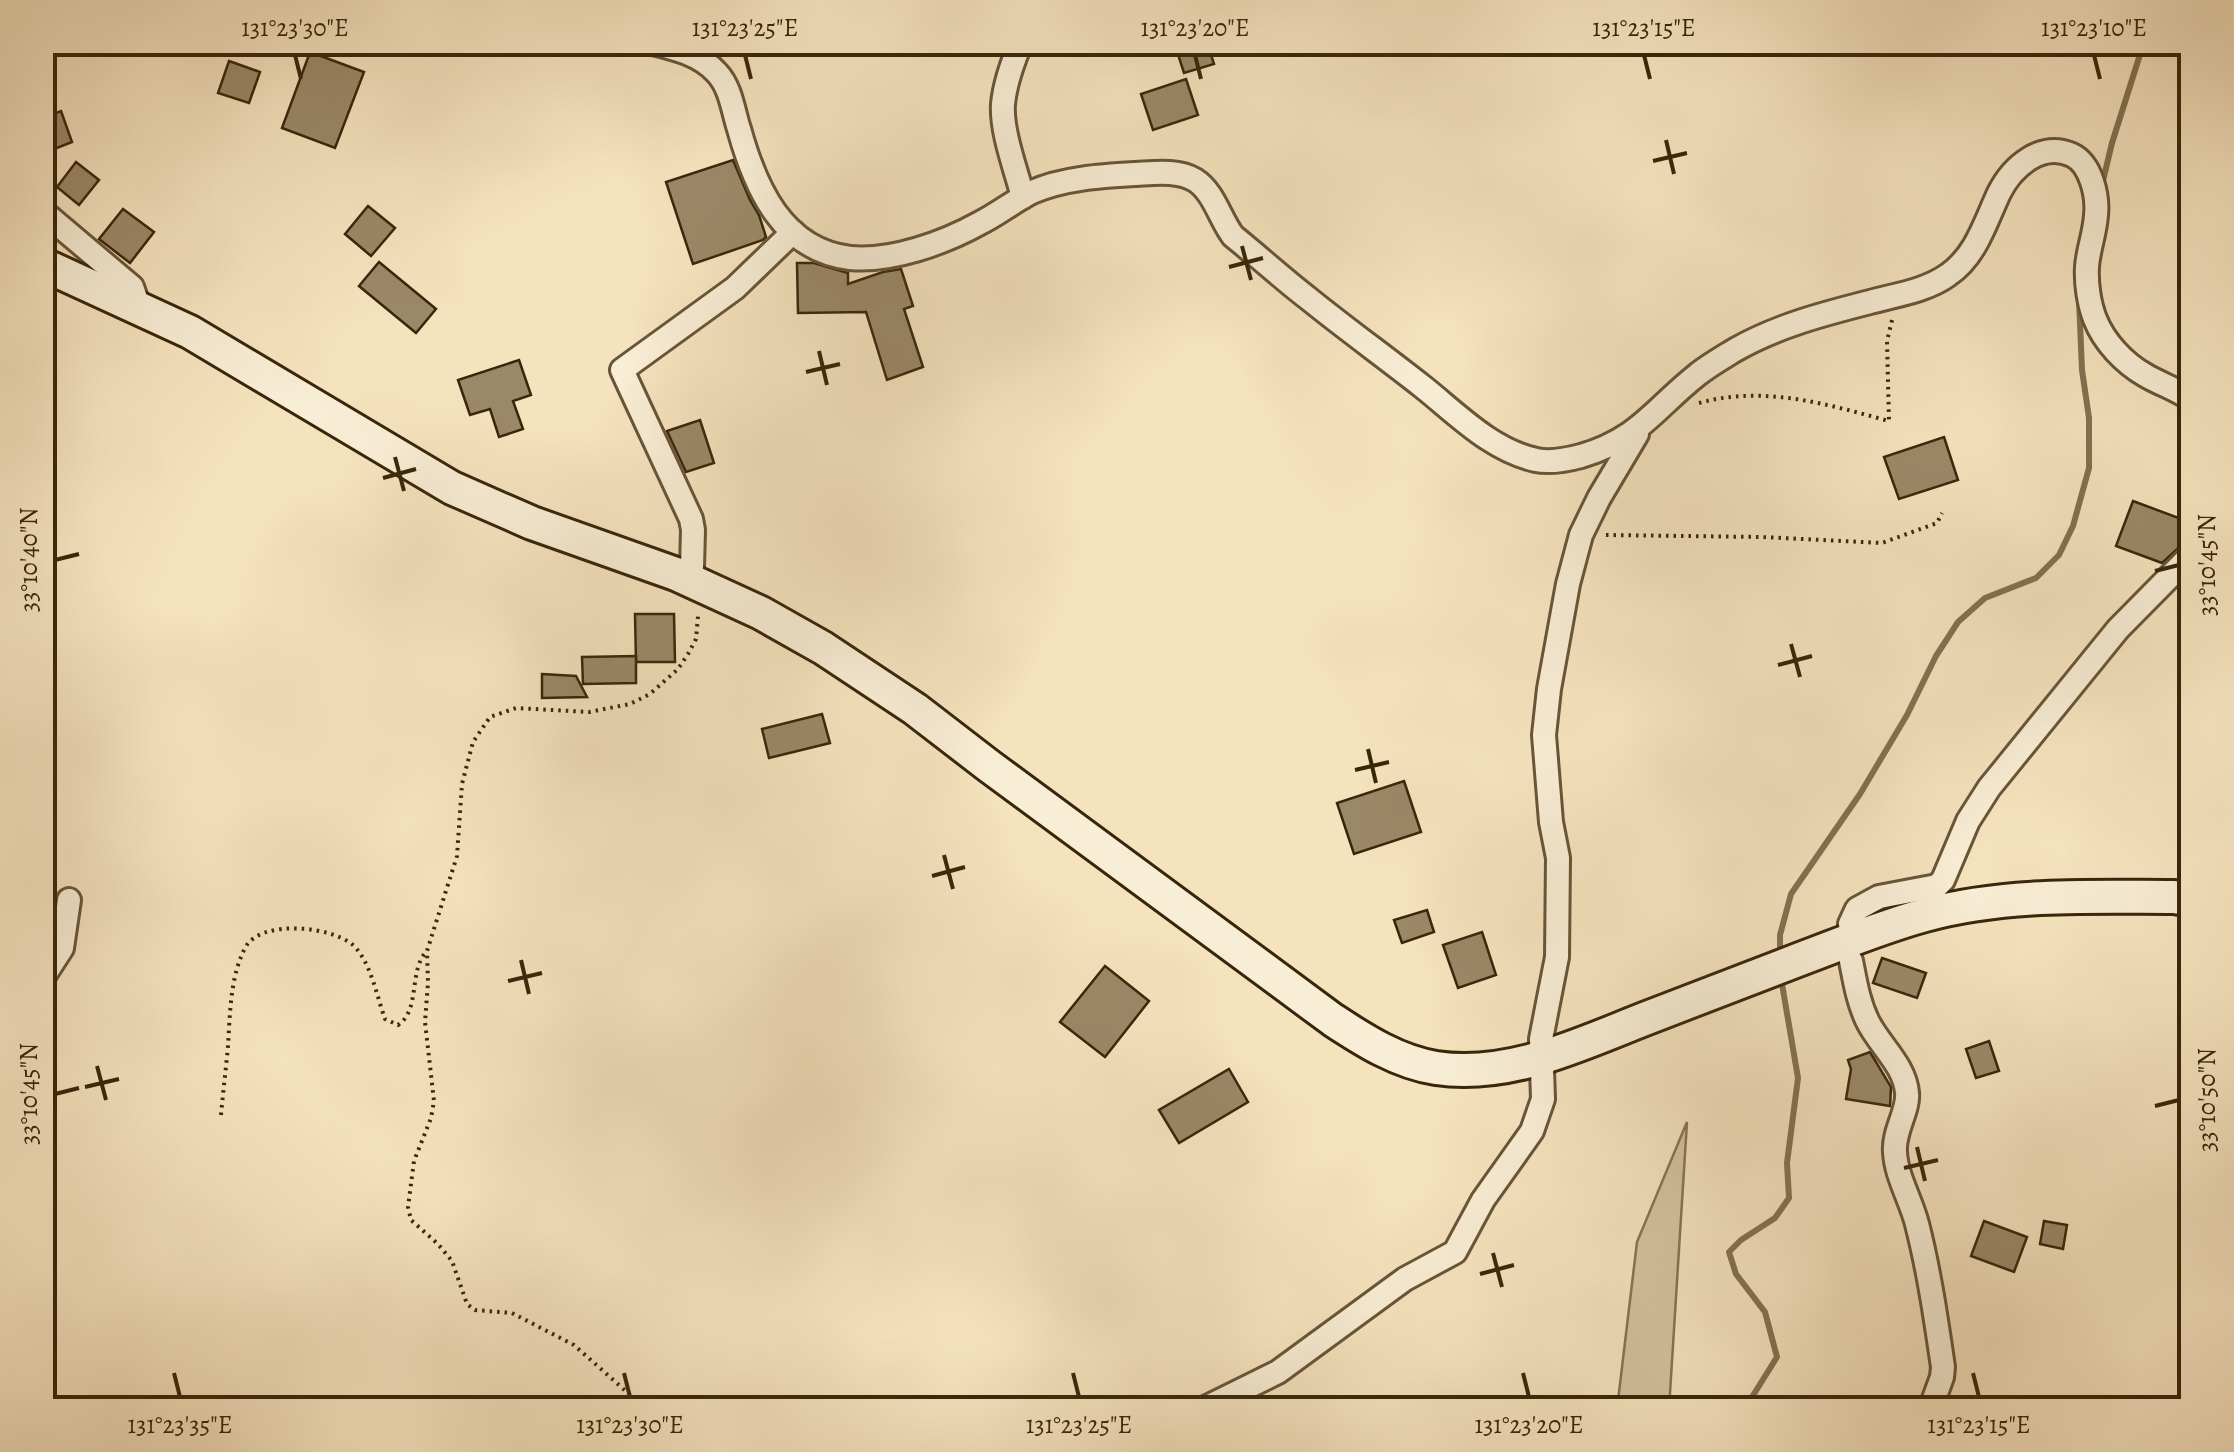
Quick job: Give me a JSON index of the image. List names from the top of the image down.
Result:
{
  "coordinates": [
    "131°23'30\"E",
    "131°23'25\"E",
    "131°23'20\"E",
    "131°23'15\"E",
    "131°23'10\"E",
    "33°10'40\"N",
    "33°10'45\"N",
    "33°10'50\"N",
    "131°23'35\"E"
  ]
}
